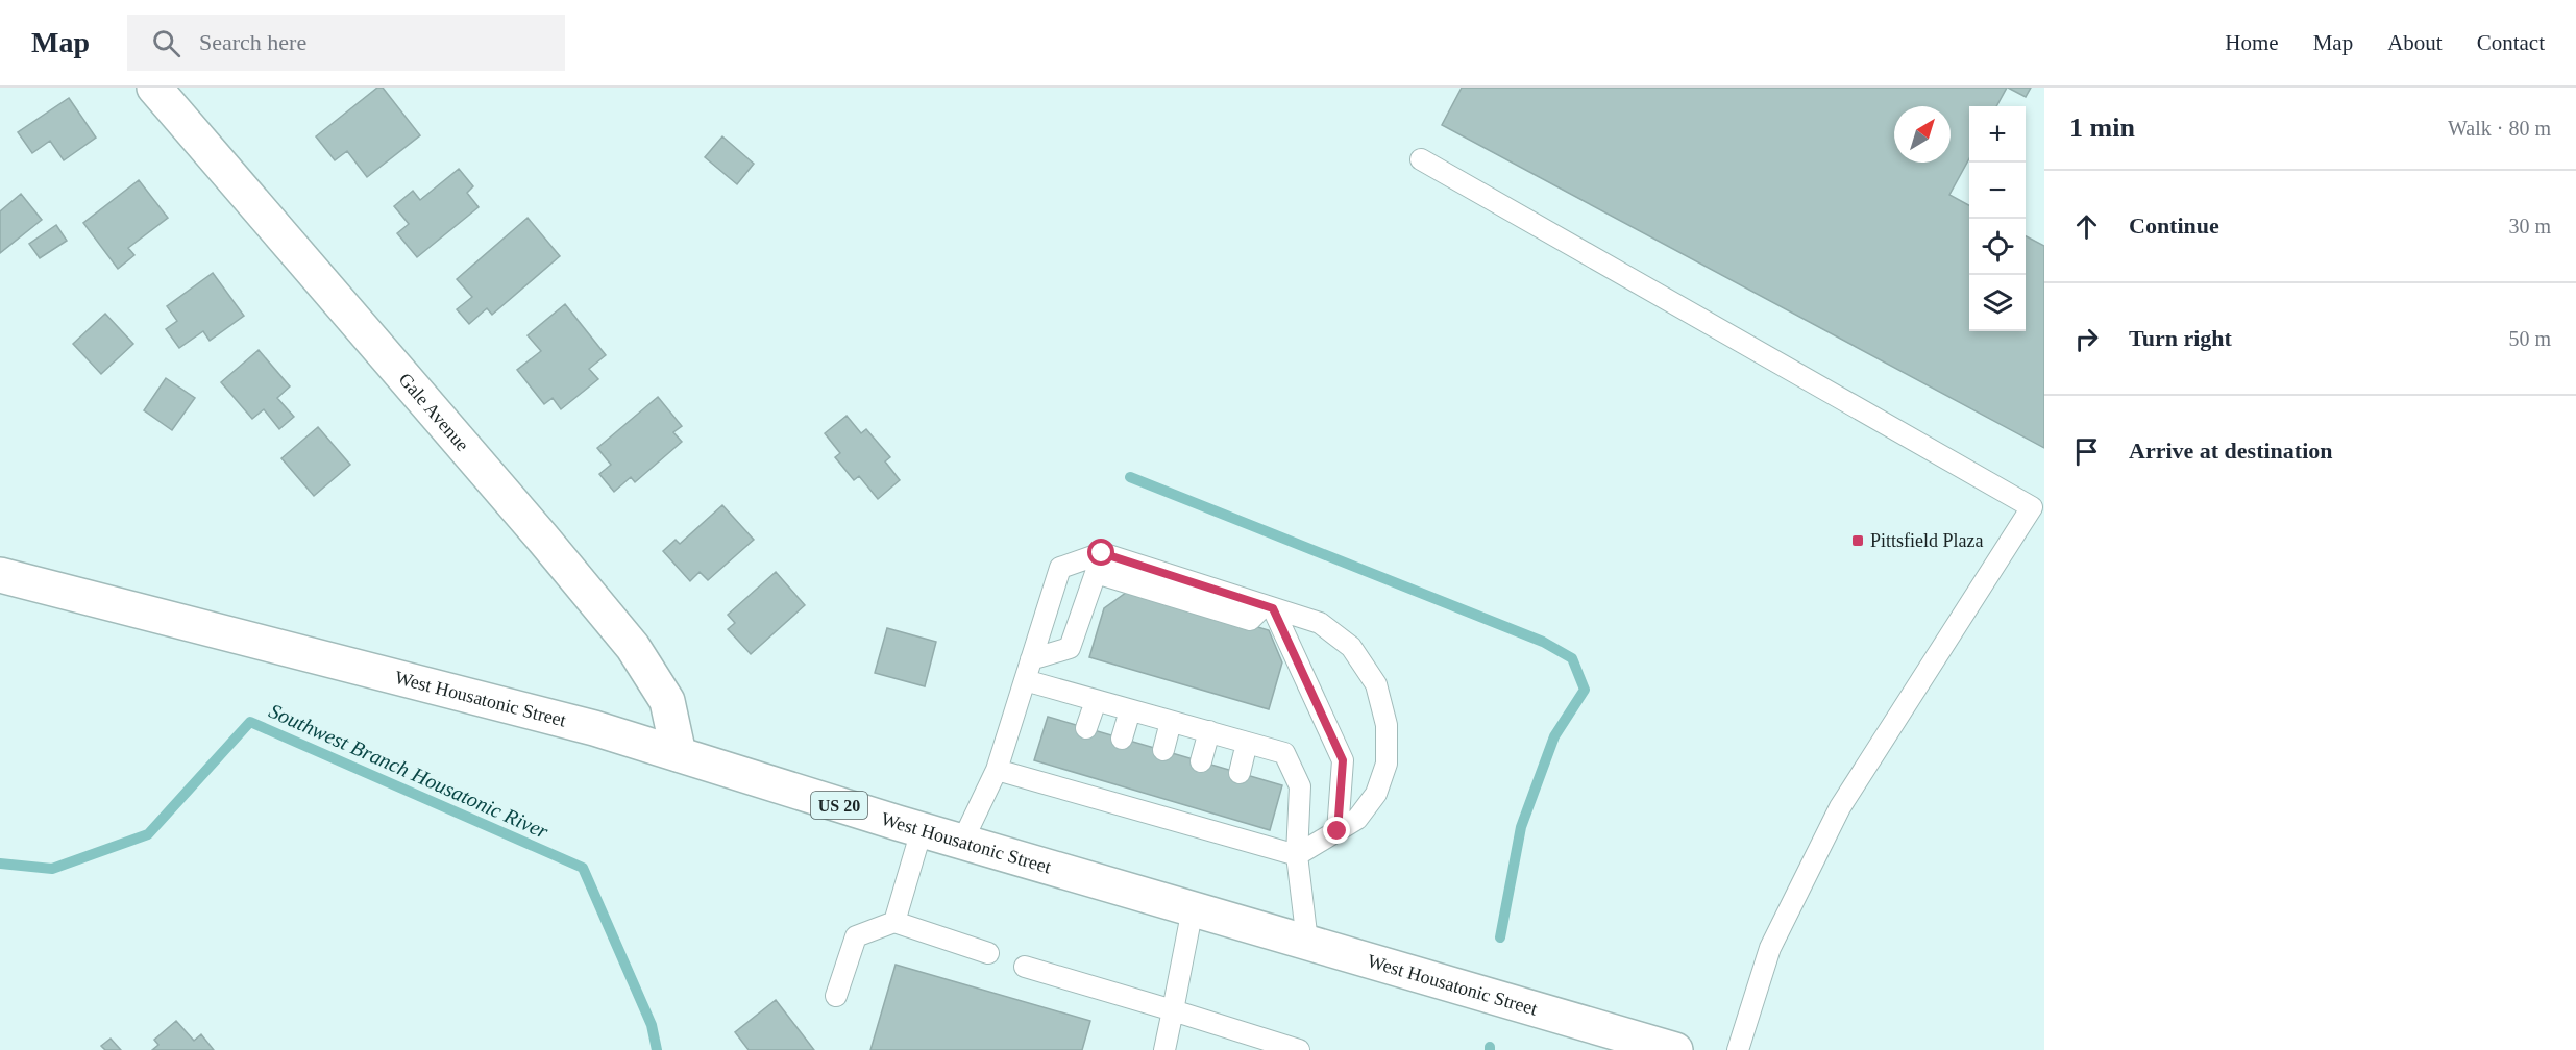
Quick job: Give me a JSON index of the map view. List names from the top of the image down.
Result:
{
  "streets": {
    "main road": ["Gale Avenue", "West Housatonic Street", "US 20"]
  },
  "crossings": [
    ["Gale Avenue", "West Housatonic Street"]
  ],
  "water": ["Southwest Branch Housatonic River"],
  "places": {
    "transit": ["Pittsfield Plaza"]
  },
  "north": "top right",
  "page": {
    "header": "Map",
    "search": "Search here",
    "nav": [
      "Home",
      "Map",
      "About",
      "Contact"
    ],
    "heading": ["1 min", "Walk · 80 m"],
    "map_buttons": ["+", "−"],
    "list": [
      ["Continue", "30 m"],
      ["Turn right", "50 m"],
      "Arrive at destination"
    ]
  }
}
